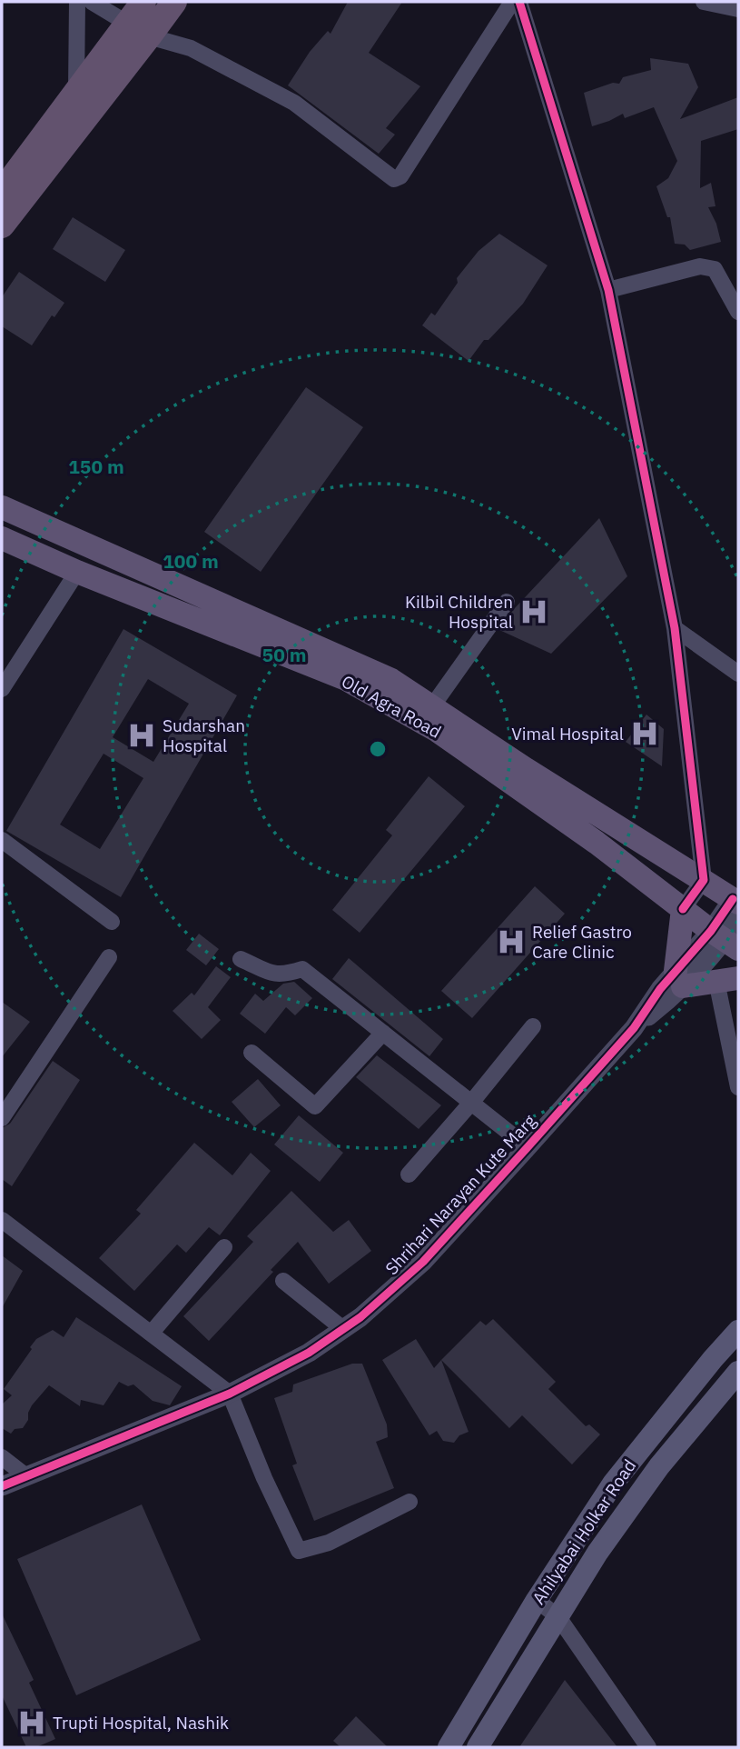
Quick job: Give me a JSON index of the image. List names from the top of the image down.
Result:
{
  "streets": {
    "main road": ["Old Agra Road", "Ahilyabai Holkar Road"],
    "street": ["Shrihari Narayan Kute Marg"]
  },
  "crossings": [
    ["Old Agra Road", "Shrihari Narayan Kute Marg"]
  ],
  "places": {
    "hospital": [
      "Kilbil Children Hospital",
      "Vimal Hospital",
      "Sudarshan Hospital",
      "Relief Gastro Care Clinic",
      "Trupti Hospital, Nashik"
    ]
  },
  "rings": ["150 m", "100 m", "50 m"]
}
